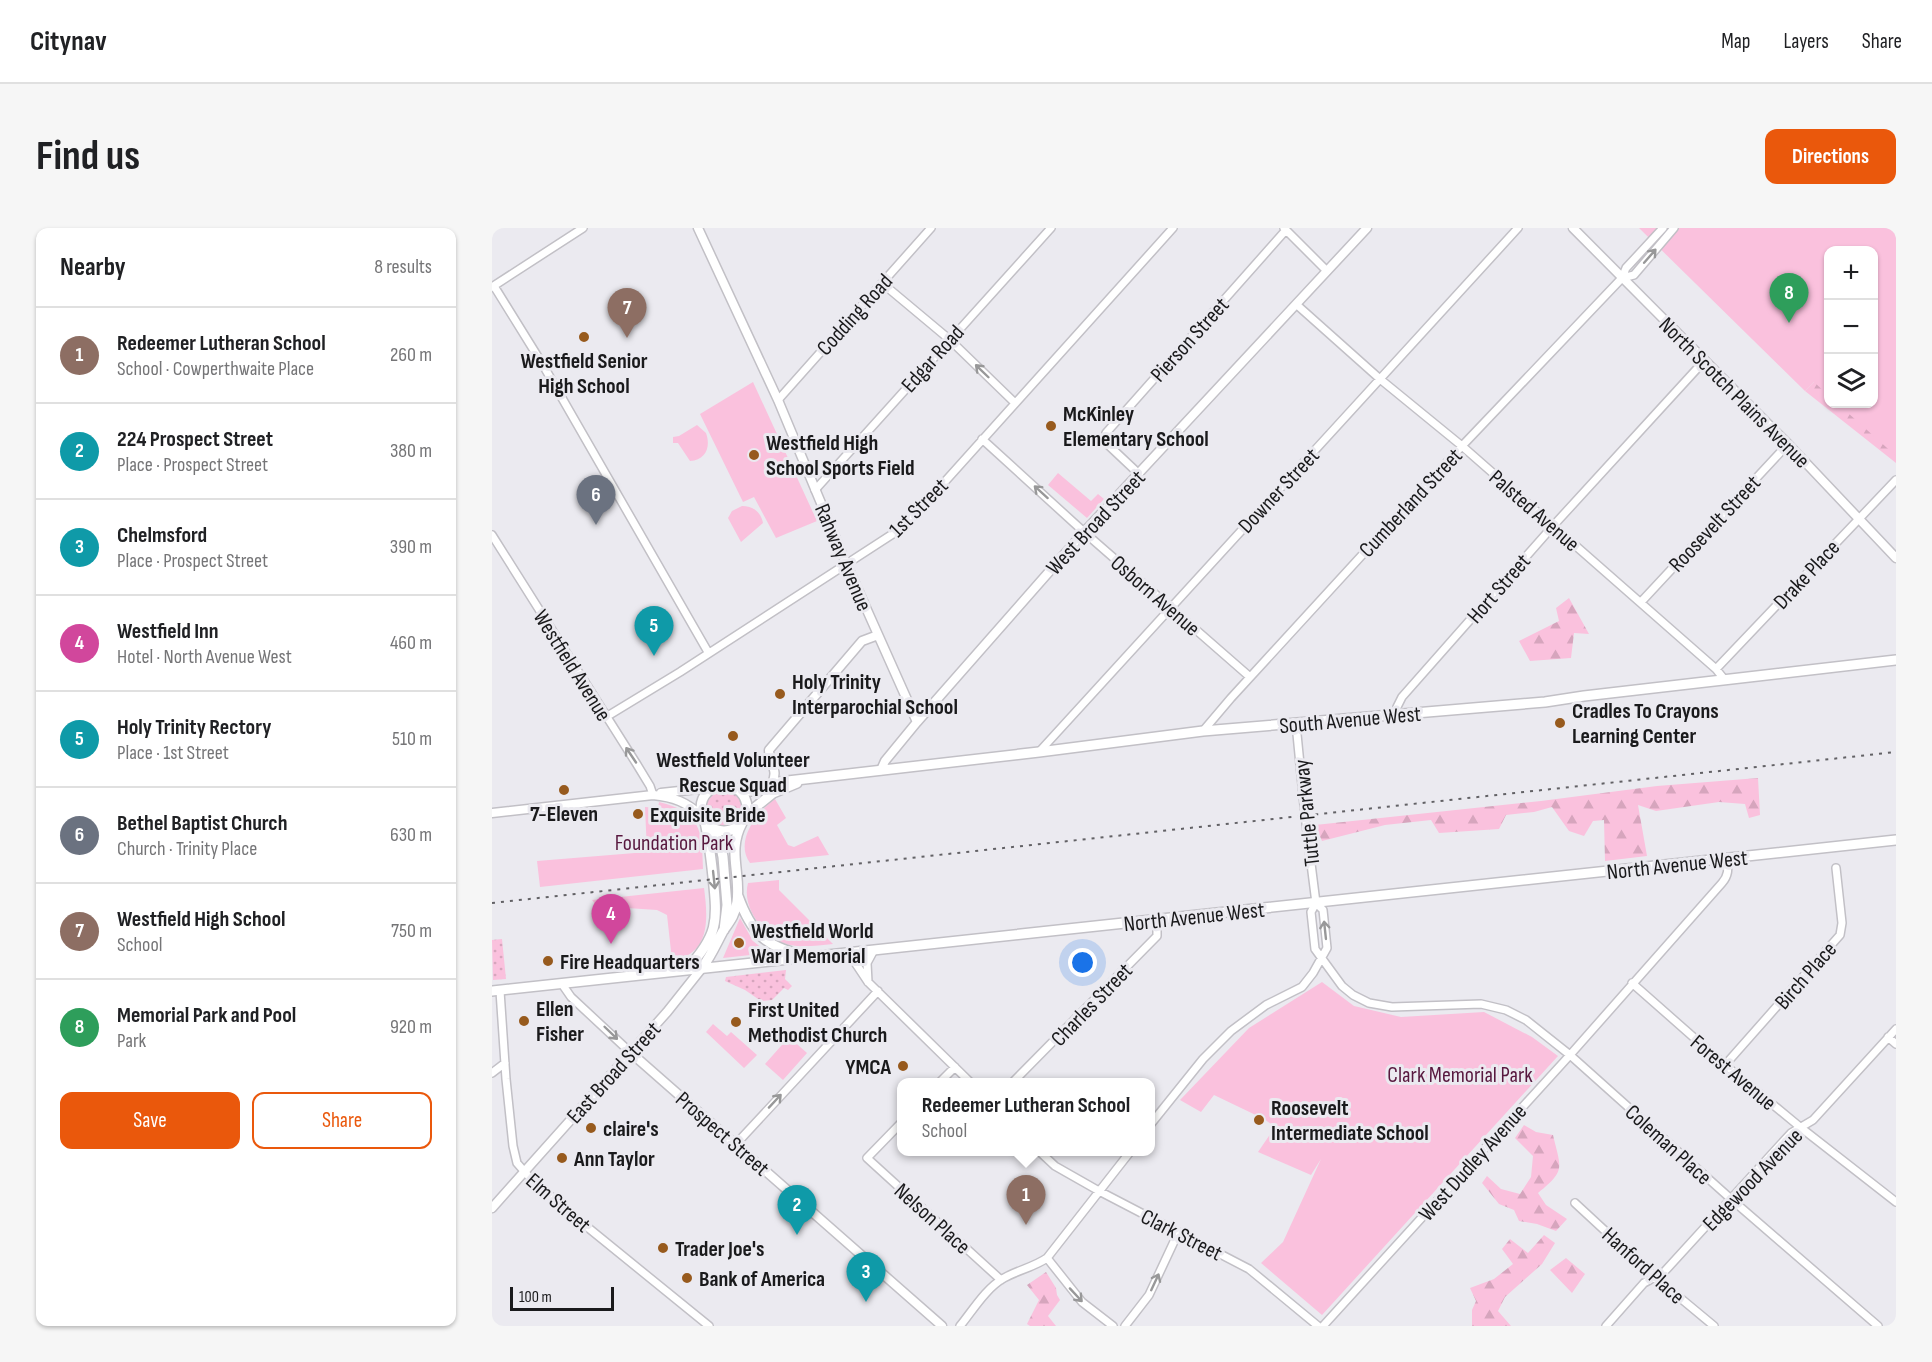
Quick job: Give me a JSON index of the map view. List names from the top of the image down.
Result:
{
  "streets": {
    "main road": ["South Avenue West", "North Avenue West", "East Broad Street"],
    "street": [
      "Codding Road",
      "Pierson Street",
      "Edgar Road",
      "North Scotch Plains Avenue",
      "Downer Street",
      "Cumberland Street",
      "1st Street",
      "Palsted Avenue",
      "West Broad Street",
      "Roosevelt Street",
      "Rahway Avenue",
      "Drake Place",
      "Hort Street",
      "Osborn Avenue",
      "Westfield Avenue",
      "Tuttle Parkway",
      "Birch Place",
      "Charles Street",
      "Forest Avenue",
      "Prospect Street",
      "Coleman Place",
      "West Dudley Avenue",
      "Edgewood Avenue",
      "Elm Street",
      "Nelson Place",
      "Clark Street",
      "Hanford Place"
    ]
  },
  "crossings": [
    ["Codding Road", "Rahway Avenue"],
    ["Pierson Street", "West Broad Street"],
    ["Edgar Road", "Rahway Avenue"],
    ["North Scotch Plains Avenue", "Cumberland Street"],
    ["North Scotch Plains Avenue", "Roosevelt Street"],
    ["North Scotch Plains Avenue", "Drake Place"],
    ["North Scotch Plains Avenue", "Hort Street"],
    ["Downer Street", "Palsted Avenue"],
    ["Downer Street", "Osborn Avenue"],
    ["Downer Street", "South Avenue West"],
    ["Cumberland Street", "Palsted Avenue"],
    ["Cumberland Street", "Osborn Avenue"],
    ["Cumberland Street", "South Avenue West"],
    ["1st Street", "Rahway Avenue"],
    ["1st Street", "Osborn Avenue"],
    ["1st Street", "Westfield Avenue"],
    ["Palsted Avenue", "West Broad Street"],
    ["Palsted Avenue", "Roosevelt Street"],
    ["Palsted Avenue", "Drake Place"],
    ["Palsted Avenue", "Hort Street"],
    ["Palsted Avenue", "South Avenue West"],
    ["West Broad Street", "Rahway Avenue"],
    ["West Broad Street", "Osborn Avenue"],
    ["West Broad Street", "South Avenue West"],
    ["Hort Street", "South Avenue West"],
    ["South Avenue West", "Tuttle Parkway"],
    ["South Avenue West", "East Broad Street"],
    ["Tuttle Parkway", "North Avenue West"],
    ["Tuttle Parkway", "Coleman Place"],
    ["Tuttle Parkway", "West Dudley Avenue"],
    ["North Avenue West", "Charles Street"],
    ["North Avenue West", "East Broad Street"],
    ["North Avenue West", "Prospect Street"],
    ["North Avenue West", "West Dudley Avenue"],
    ["North Avenue West", "Elm Street"],
    ["Birch Place", "Forest Avenue"],
    ["East Broad Street", "Prospect Street"],
    ["East Broad Street", "Elm Street"],
    ["Forest Avenue", "West Dudley Avenue"],
    ["Forest Avenue", "Edgewood Avenue"],
    ["Coleman Place", "West Dudley Avenue"],
    ["Coleman Place", "Edgewood Avenue"],
    ["Edgewood Avenue", "Hanford Place"]
  ],
  "one_way": ["Osborn Avenue"],
  "parks": ["Foundation Park", "Clark Memorial Park"],
  "places": [
    "Westfield Senior High School",
    "McKinley Elementary School",
    "Westfield High School Sports Field",
    "Holy Trinity Interparochial School",
    "Cradles To Crayons Learning Center",
    "Westfield Volunteer Rescue Squad",
    "7-Eleven",
    "Exquisite Bride",
    "Westfield World War I Memorial",
    "Fire Headquarters",
    "Ellen Fisher",
    "First United Methodist Church",
    "YMCA",
    "Roosevelt Intermediate School",
    "claire's",
    "Ann Taylor",
    "Trader Joe's",
    "Bank of America"
  ],
  "scale_bar": "100 m",
  "page": {
    "header": "Citynav",
    "nav": ["Map", "Layers", "Share"],
    "buttons": [
      "Directions",
      ["Save", "Share"]
    ],
    "title": "Find us",
    "heading": ["Nearby", "8 results"],
    "map_buttons": ["+", "−"],
    "pins": [
      "8",
      "7",
      "6",
      "5",
      "4",
      "1",
      "2",
      "3"
    ],
    "list": [
      {
        "mark": "1",
        "name": "Redeemer Lutheran School",
        "note": "School · Cowperthwaite Place",
        "value": "260 m"
      },
      {
        "mark": "2",
        "name": "224 Prospect Street",
        "note": "Place · Prospect Street",
        "value": "380 m"
      },
      {
        "mark": "3",
        "name": "Chelmsford",
        "note": "Place · Prospect Street",
        "value": "390 m"
      },
      {
        "mark": "4",
        "name": "Westfield Inn",
        "note": "Hotel · North Avenue West",
        "value": "460 m"
      },
      {
        "mark": "5",
        "name": "Holy Trinity Rectory",
        "note": "Place · 1st Street",
        "value": "510 m"
      },
      {
        "mark": "6",
        "name": "Bethel Baptist Church",
        "note": "Church · Trinity Place",
        "value": "630 m"
      },
      {
        "mark": "7",
        "name": "Westfield High School",
        "note": "School",
        "value": "750 m"
      },
      {
        "mark": "8",
        "name": "Memorial Park and Pool",
        "note": "Park",
        "value": "920 m"
      }
    ],
    "popup": ["Redeemer Lutheran School", "School"],
    "scale": "100 m"
  }
}
